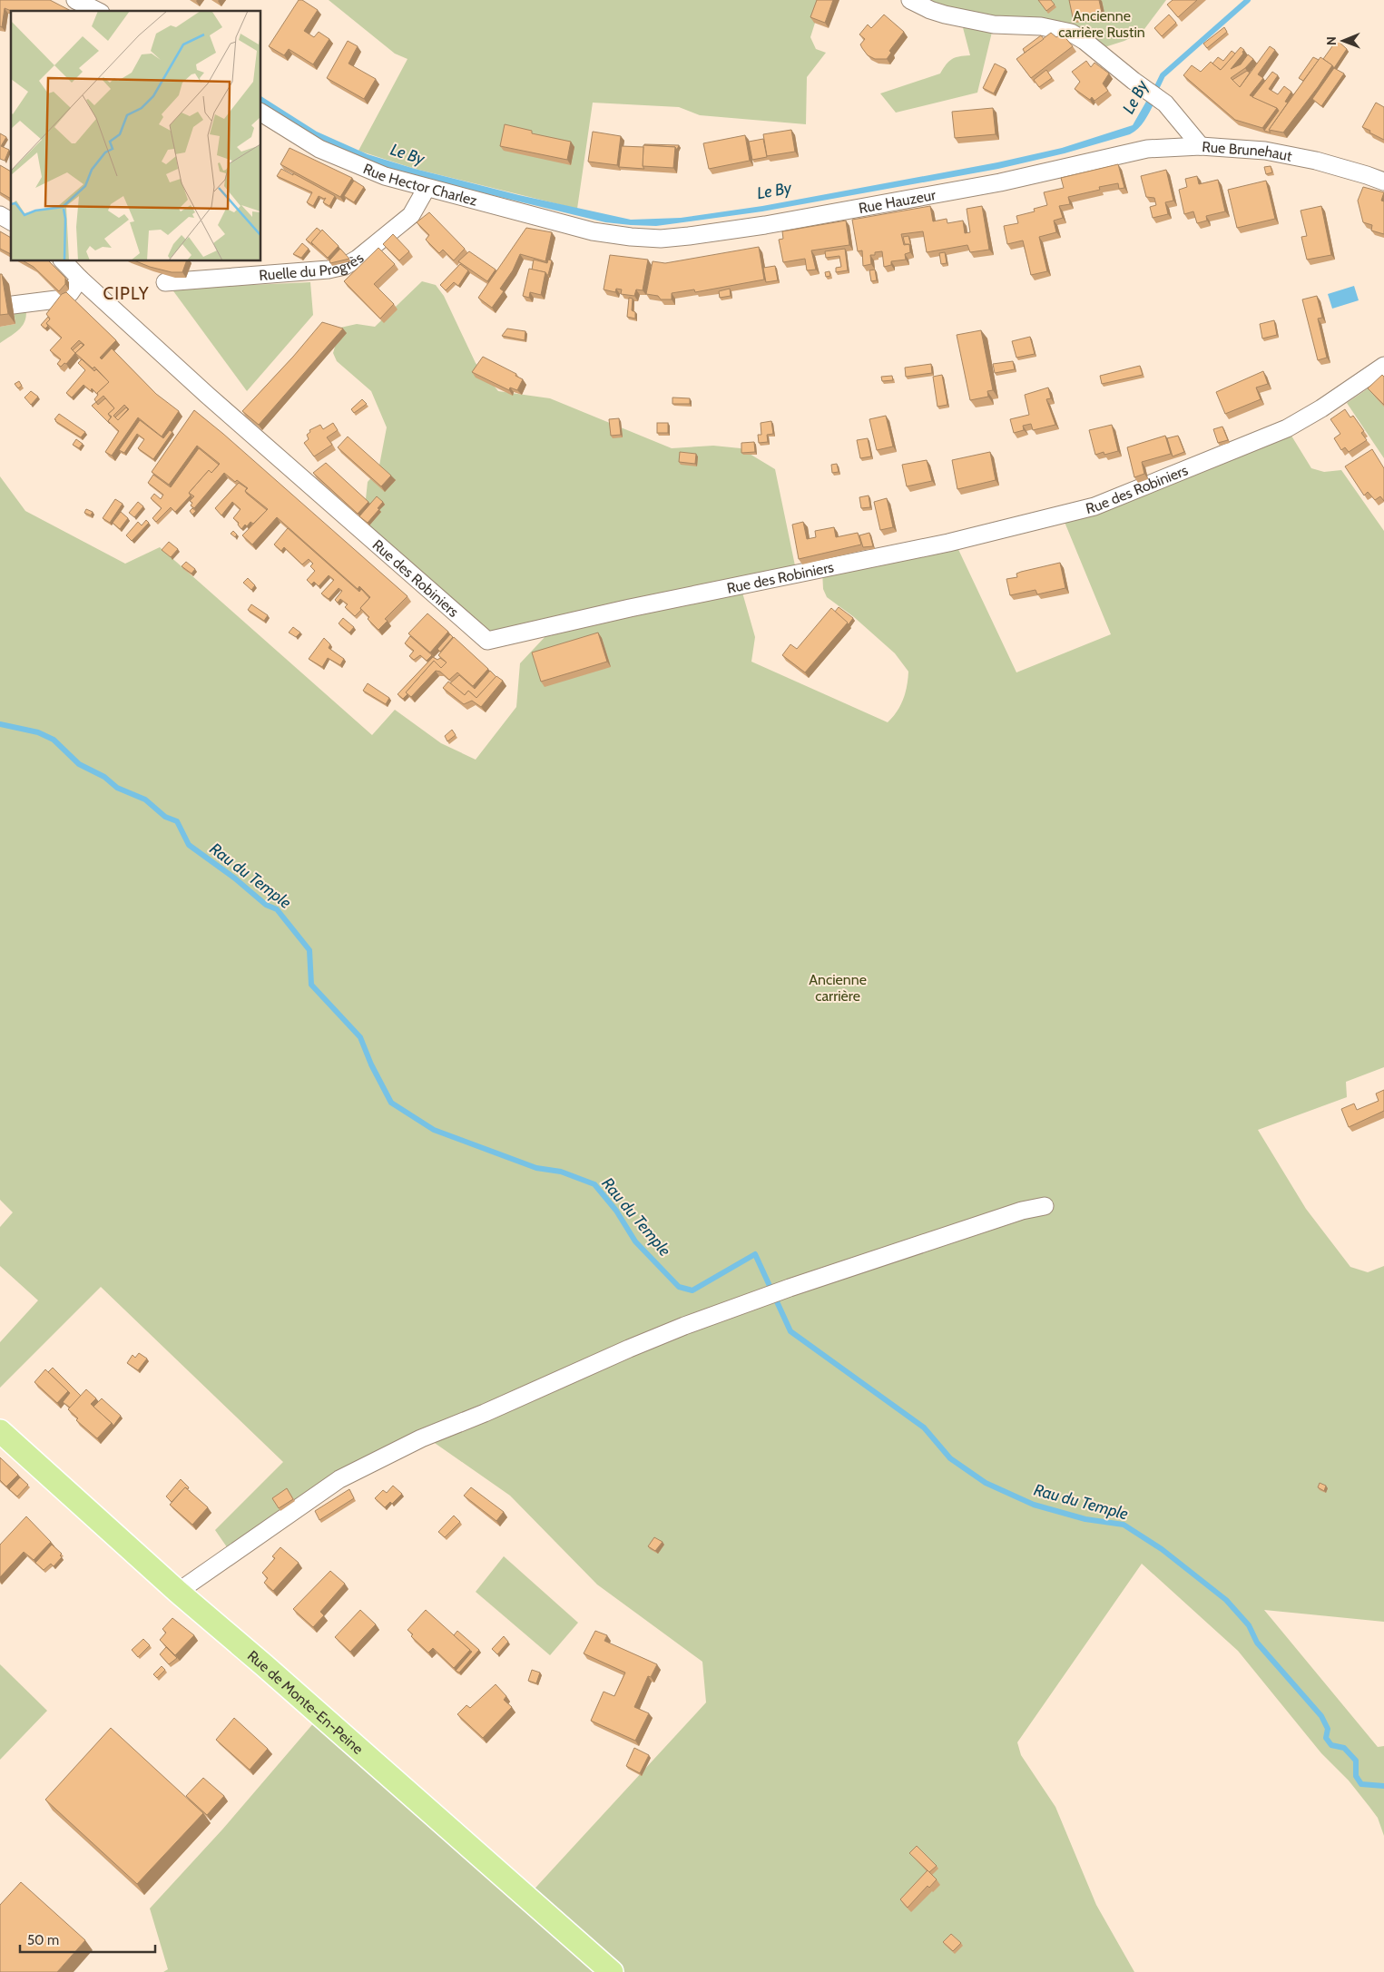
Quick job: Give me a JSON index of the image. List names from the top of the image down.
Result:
{
  "streets": {
    "main road": ["Rue de Monte-En-Peine"],
    "street": [
      "Rue Brunehaut",
      "Rue Hector Charlez",
      "Rue Hauzeur",
      "Ruelle du Progrès",
      "Rue des Robiniers"
    ]
  },
  "crossings": [
    ["Rue Brunehaut", "Rue Hauzeur"],
    ["Rue Hector Charlez", "Rue Hauzeur"],
    ["Rue Hector Charlez", "Ruelle du Progrès"]
  ],
  "districts": ["CIPLY"],
  "water": ["Le By", "Rau du Temple"],
  "parks": ["Ancienne carrière Rustin", "Ancienne carrière"],
  "scale_bar": "50 m",
  "north": "left"
}
